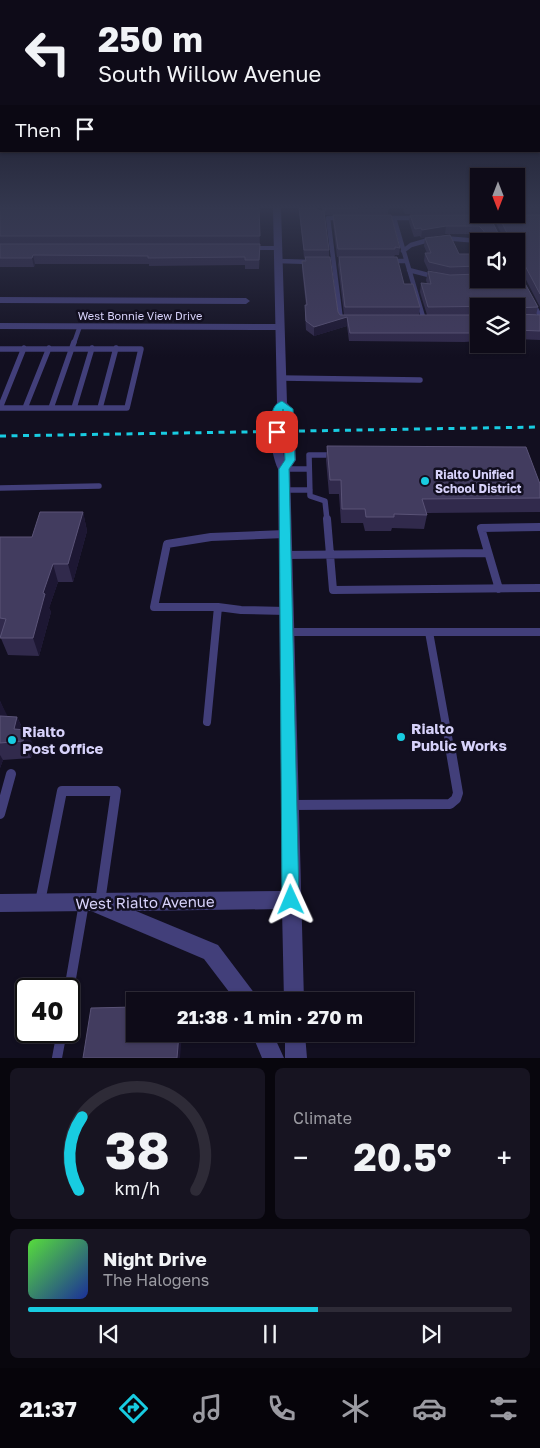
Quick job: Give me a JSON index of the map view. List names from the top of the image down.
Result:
{
  "streets": {
    "street": ["West Bonnie View Drive", "West Rialto Avenue"]
  },
  "places": ["Rialto Unified School District", "Rialto Public Works", "Rialto Post Office"],
  "north": "bottom",
  "page": {
    "turn": ["250 m", "South Willow Avenue"],
    "then": "Then",
    "limit": "40",
    "trip": "21:38 · 1 min · 270 m",
    "tile": "Climate",
    "heat": ["−", "20.5°", "+"],
    "song": ["Night Drive", "The Halogens"],
    "tabs": "21:37",
    "gauge": ["38", "km/h"]
  }
}
